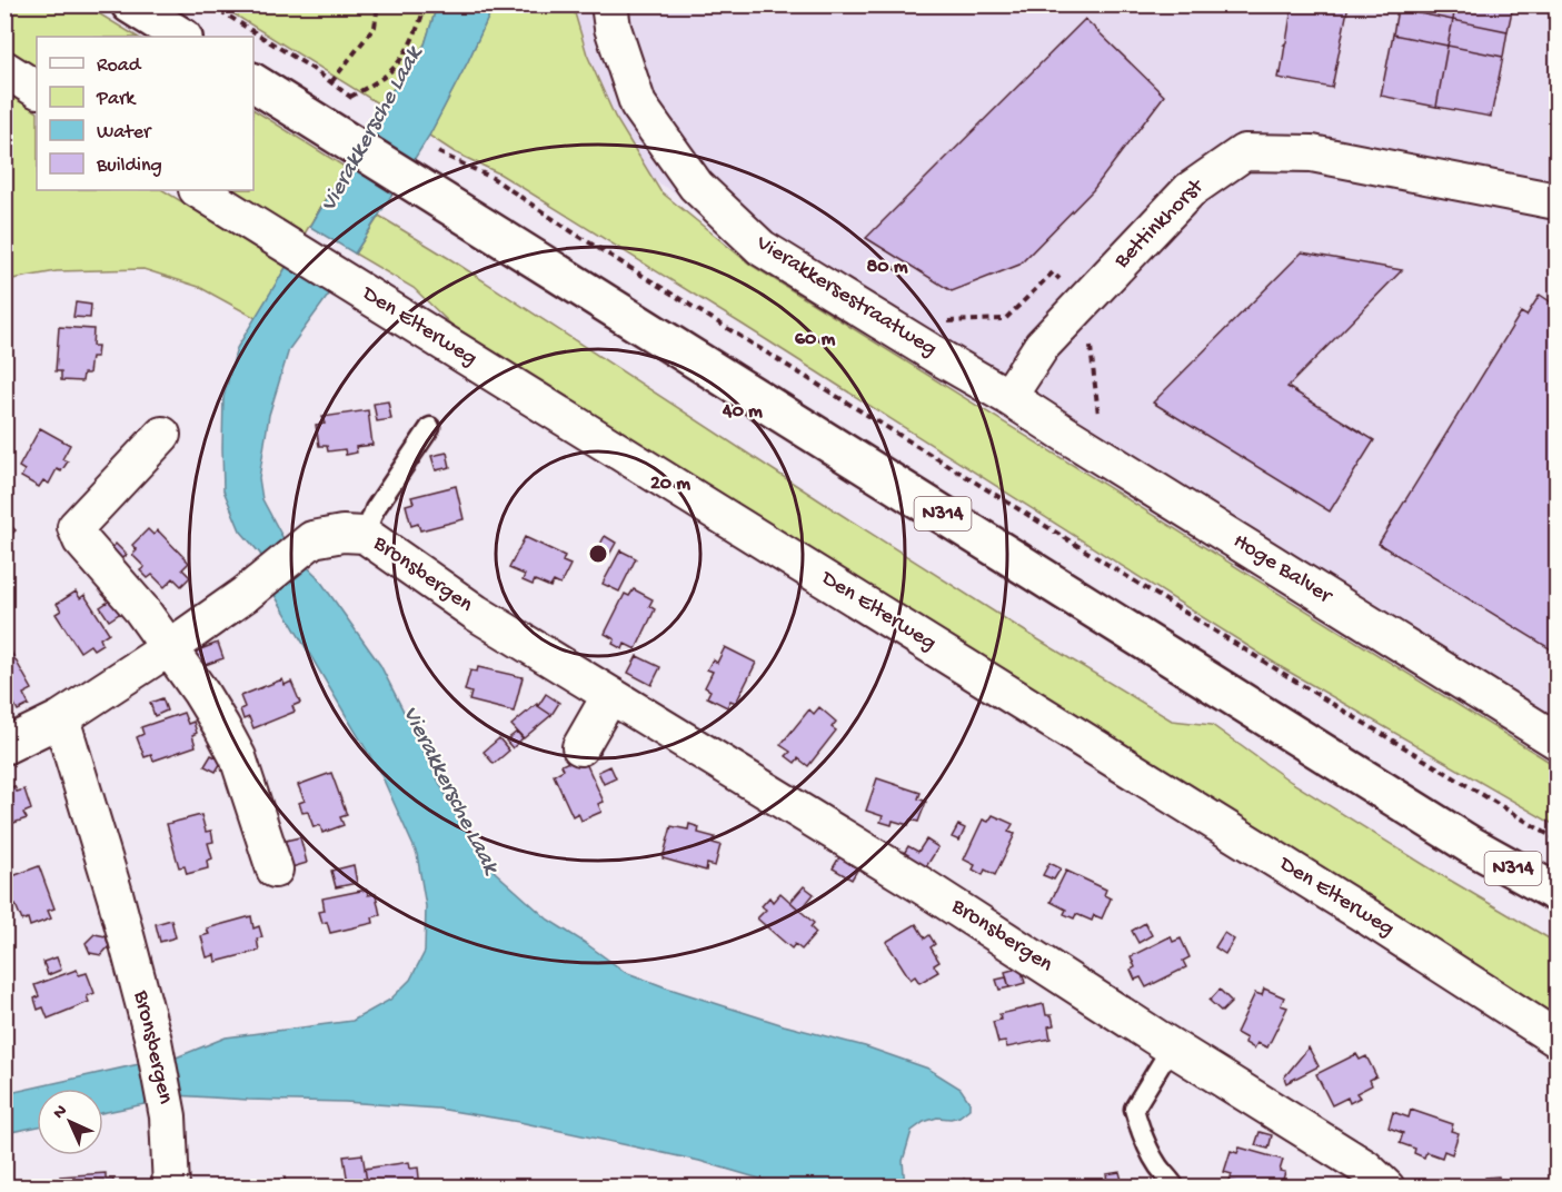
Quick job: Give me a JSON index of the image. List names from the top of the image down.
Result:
{
  "streets": {
    "main road": ["N314"],
    "street": [
      "Bettinkhorst",
      "Vierakkersestraatweg",
      "Den Elterweg",
      "Hoge Balver",
      "Bronsbergen"
    ]
  },
  "crossings": [
    ["Bettinkhorst", "Vierakkersestraatweg"],
    ["Bettinkhorst", "Hoge Balver"],
    ["Vierakkersestraatweg", "Hoge Balver"]
  ],
  "water": ["Vierakkersche Laak"],
  "legend": [
    "Road",
    "Park",
    "Water",
    "Building"
  ],
  "north": "top left",
  "rings": [
    "80 m",
    "60 m",
    "40 m",
    "20 m"
  ]
}
